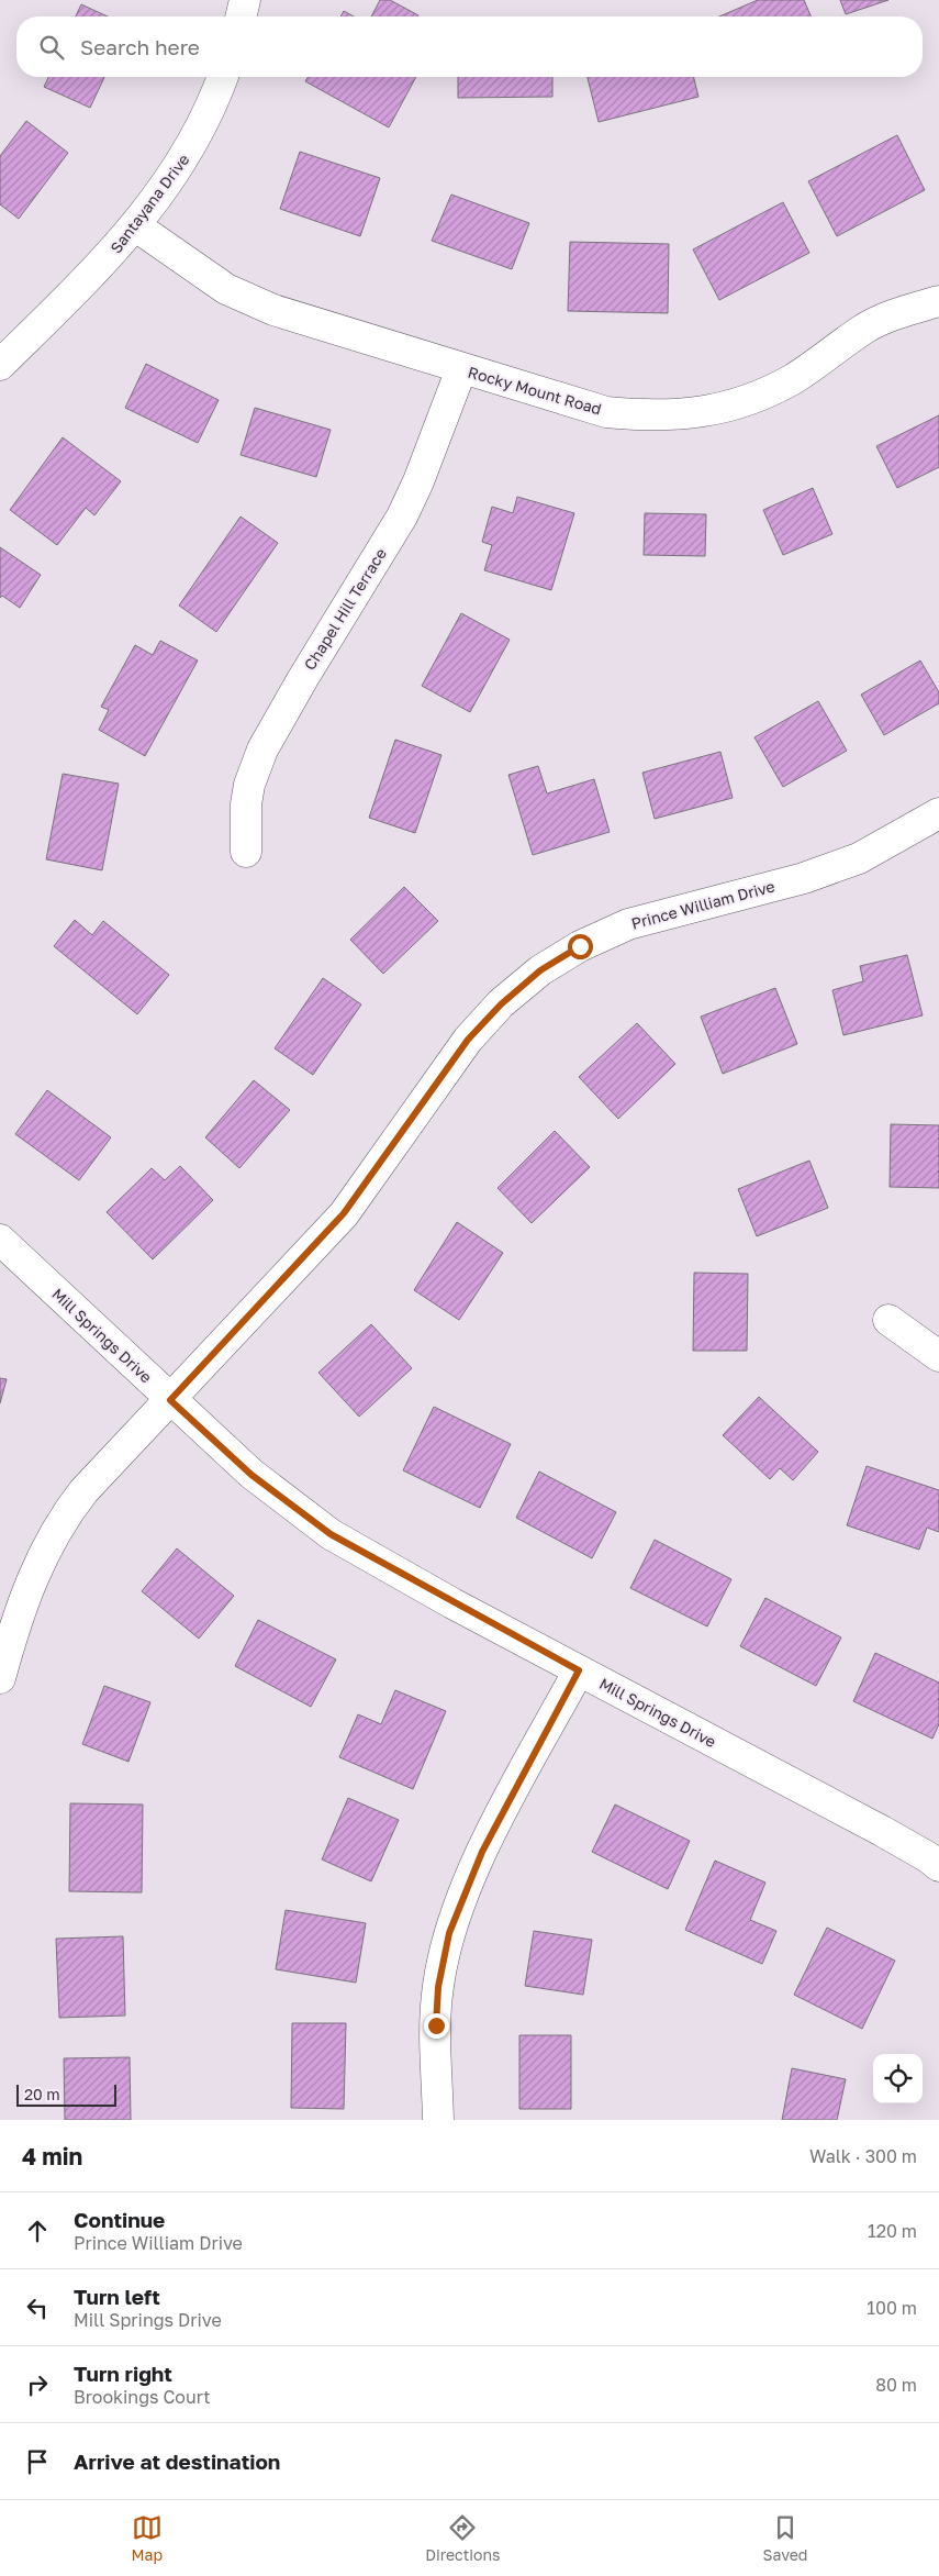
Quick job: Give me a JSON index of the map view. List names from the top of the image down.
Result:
{
  "streets": {
    "street": [
      "Santayana Drive",
      "Rocky Mount Road",
      "Chapel Hill Terrace",
      "Prince William Drive",
      "Mill Springs Drive"
    ]
  },
  "crossings": [
    ["Santayana Drive", "Rocky Mount Road"],
    ["Rocky Mount Road", "Chapel Hill Terrace"],
    ["Prince William Drive", "Mill Springs Drive"]
  ],
  "scale_bar": "20 m",
  "page": {
    "search": "Search here",
    "scale": "20 m",
    "heading": ["4 min", "Walk · 300 m"],
    "list": [
      ["Continue", "Prince William Drive", "120 m"],
      ["Turn left", "Mill Springs Drive", "100 m"],
      ["Turn right", "Brookings Court", "80 m"],
      "Arrive at destination"
    ],
    "nav": ["Map", "Directions", "Saved"]
  }
}
